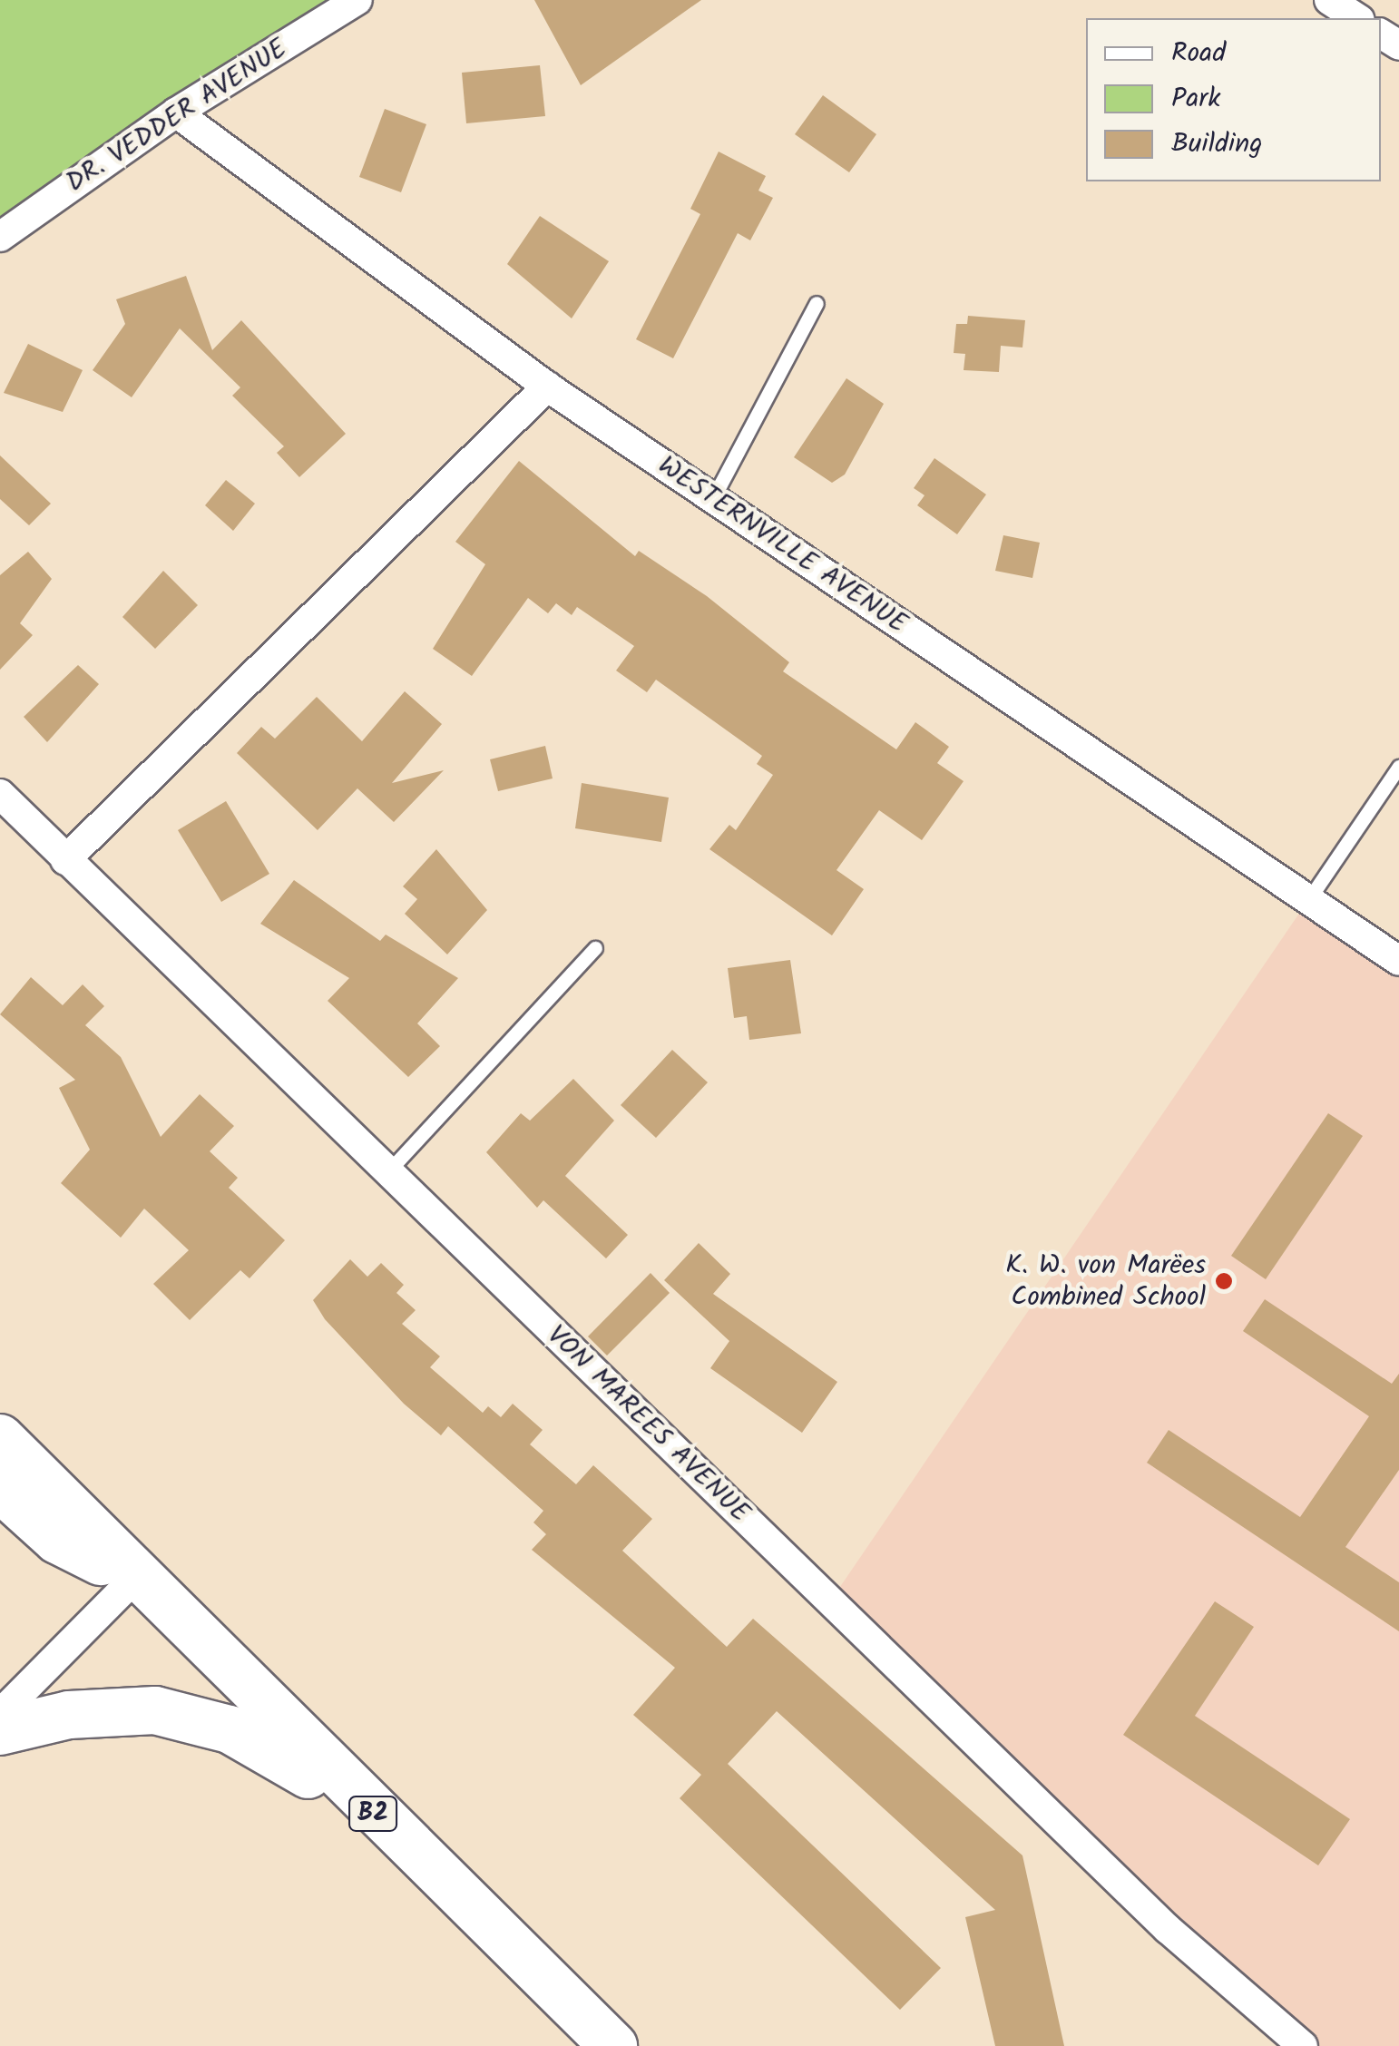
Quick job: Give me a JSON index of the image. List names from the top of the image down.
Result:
{
  "streets": {
    "highway": ["B2"],
    "street": ["DR. VEDDER AVENUE", "WESTERNVILLE AVENUE", "VON MAREES AVENUE"]
  },
  "crossings": [
    ["DR. VEDDER AVENUE", "WESTERNVILLE AVENUE"]
  ],
  "places": ["K. W. von Marëes Combined School"],
  "legend": ["Road", "Park", "Building"]
}
